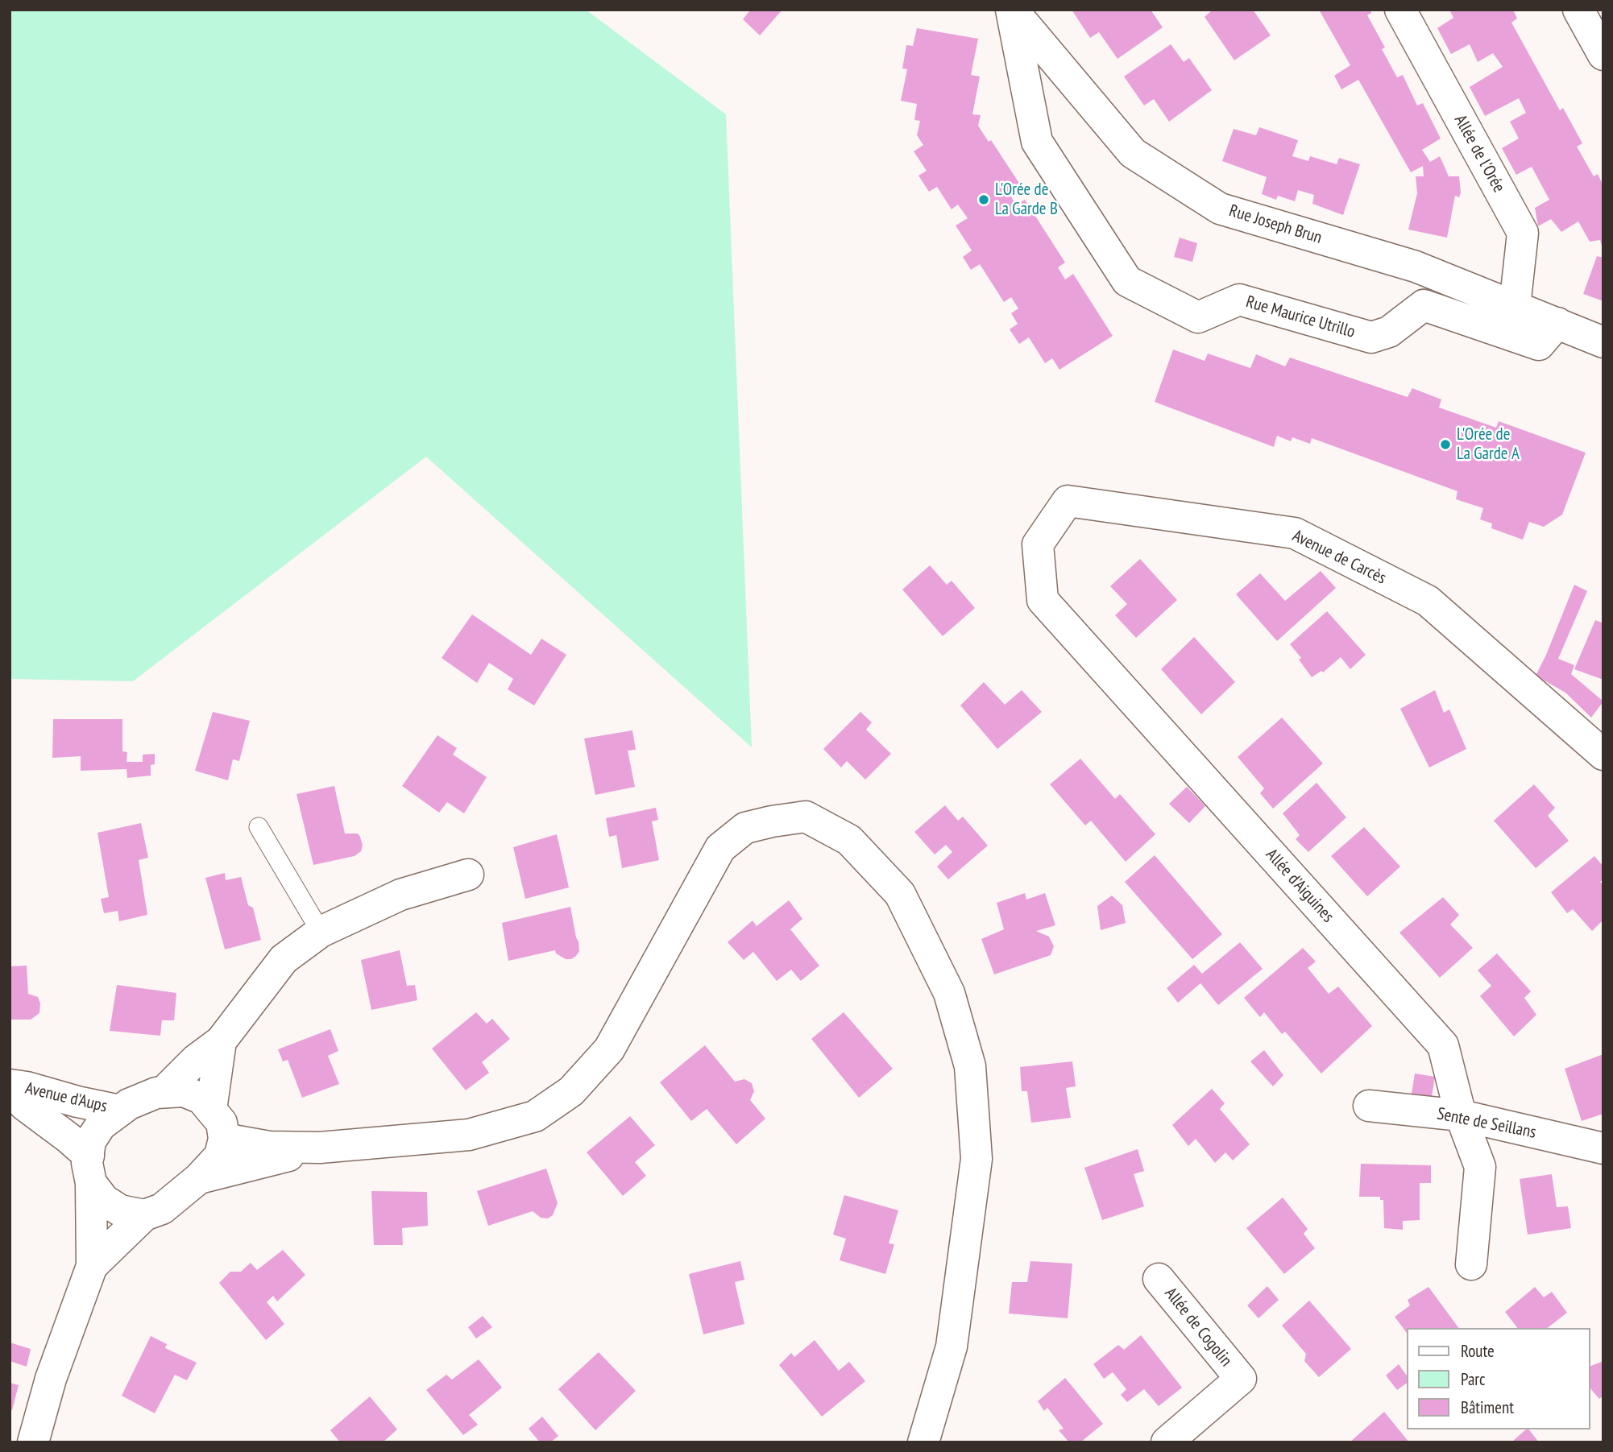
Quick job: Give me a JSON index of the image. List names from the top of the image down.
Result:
{
  "streets": {
    "street": [
      "Allée de l'Orée",
      "Rue Joseph Brun",
      "Rue Maurice Utrillo",
      "Avenue de Carcès",
      "Allée d'Aiguines",
      "Avenue d'Aups",
      "Sente de Seillans",
      "Allée de Cogolin"
    ]
  },
  "crossings": [
    ["Allée de l'Orée", "Rue Joseph Brun"],
    ["Rue Joseph Brun", "Rue Maurice Utrillo"],
    ["Avenue de Carcès", "Allée d'Aiguines"],
    ["Allée d'Aiguines", "Sente de Seillans"]
  ],
  "places": ["L'Orée de La Garde B", "L'Orée de La Garde A"],
  "legend": ["Route", "Parc", "Bâtiment"]
}
